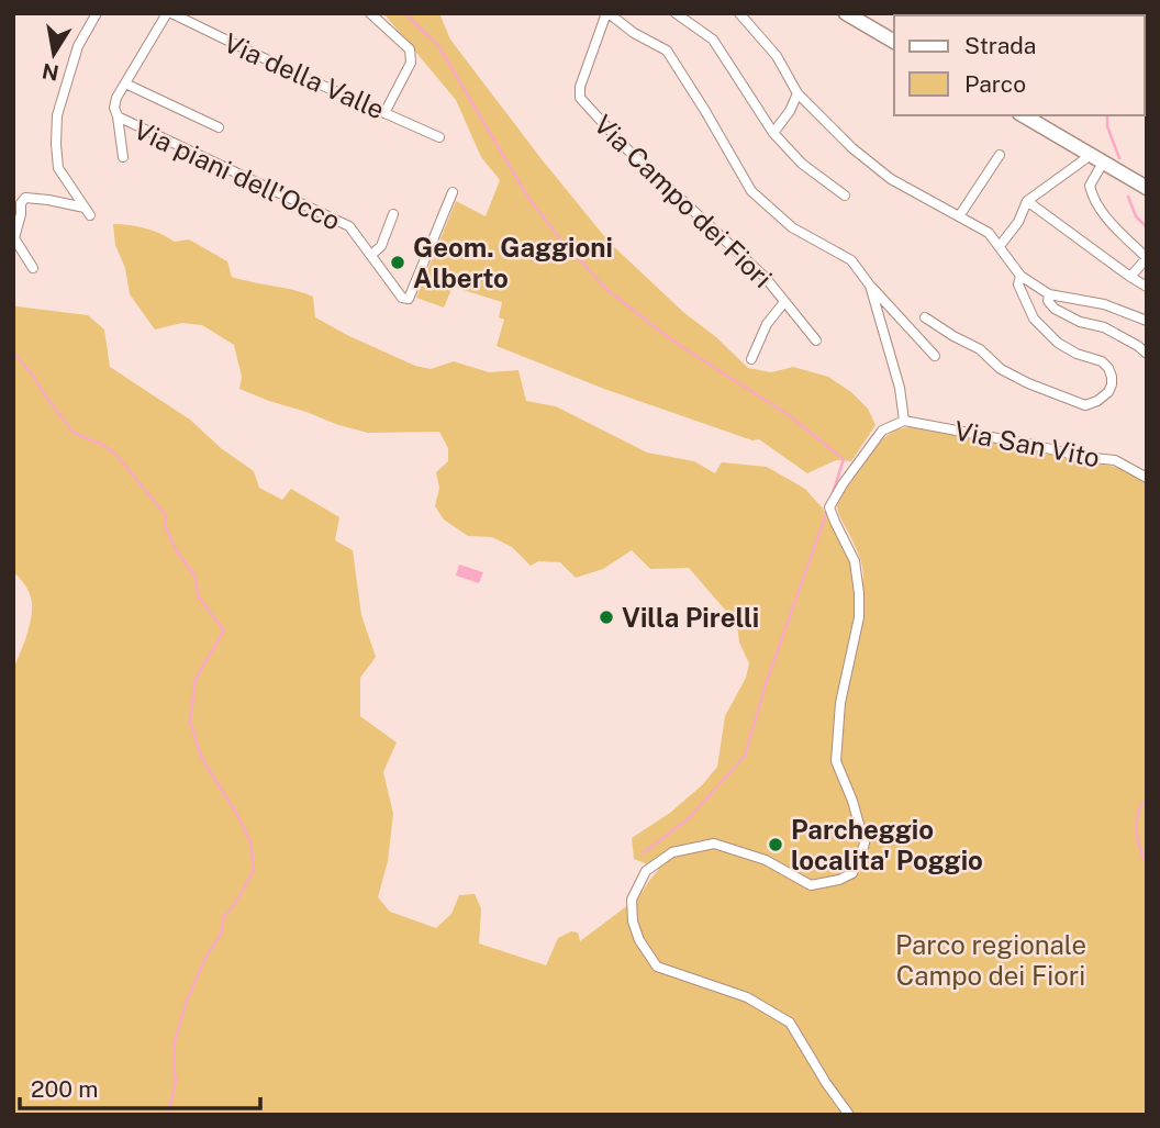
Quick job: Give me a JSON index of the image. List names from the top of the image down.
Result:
{
  "streets": {
    "street": [
      "Via della Valle",
      "Via piani dell'Occo",
      "Via Campo dei Fiori",
      "Via San Vito"
    ]
  },
  "crossings": [
    ["Via della Valle", "Via piani dell'Occo"]
  ],
  "parks": ["Parco regionale Campo dei Fiori"],
  "places": ["Geom. Gaggioni Alberto", "Villa Pirelli", "Parcheggio localita' Poggio"],
  "legend": ["Strada", "Parco"],
  "scale_bar": "200 m",
  "north": "bottom"
}
